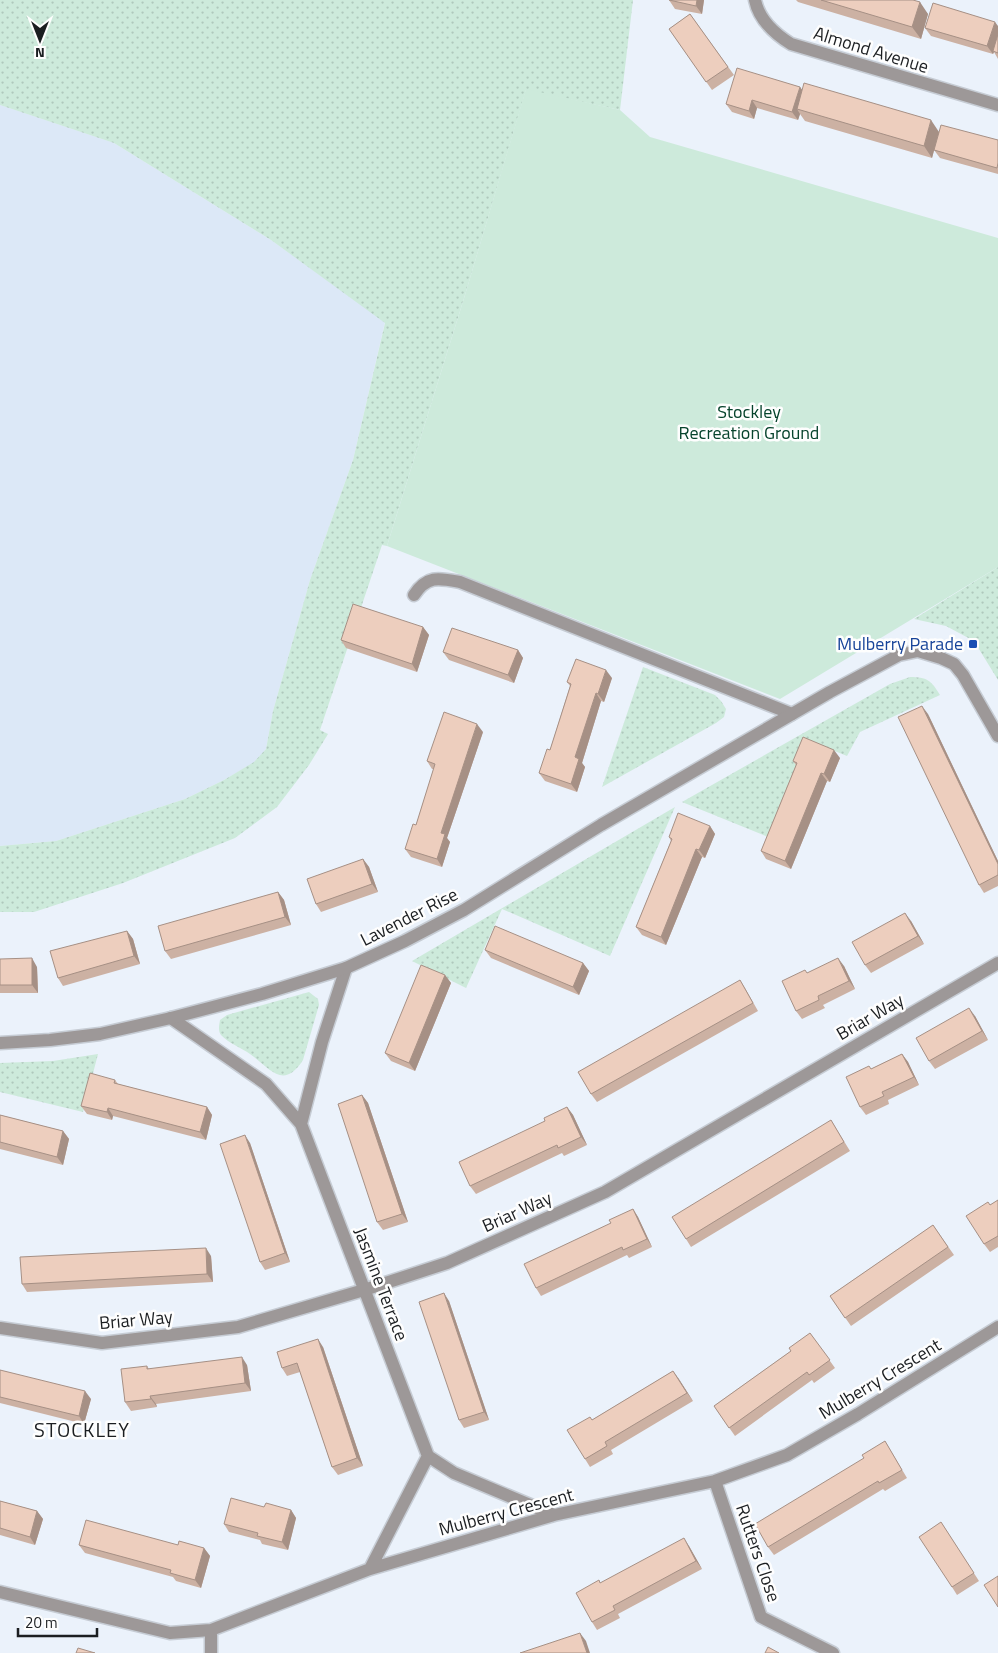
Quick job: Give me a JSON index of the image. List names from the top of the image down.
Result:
{
  "streets": {
    "street": [
      "Almond Avenue",
      "Lavender Rise",
      "Briar Way",
      "Jasmine Terrace",
      "Mulberry Crescent",
      "Rutters Close"
    ]
  },
  "crossings": [
    ["Lavender Rise", "Jasmine Terrace"],
    ["Briar Way", "Jasmine Terrace"],
    ["Mulberry Crescent", "Rutters Close"]
  ],
  "districts": ["STOCKLEY"],
  "parks": ["Stockley Recreation Ground"],
  "places": {
    "transit": ["Mulberry Parade"]
  },
  "scale_bar": "20 m",
  "north": "bottom"
}
